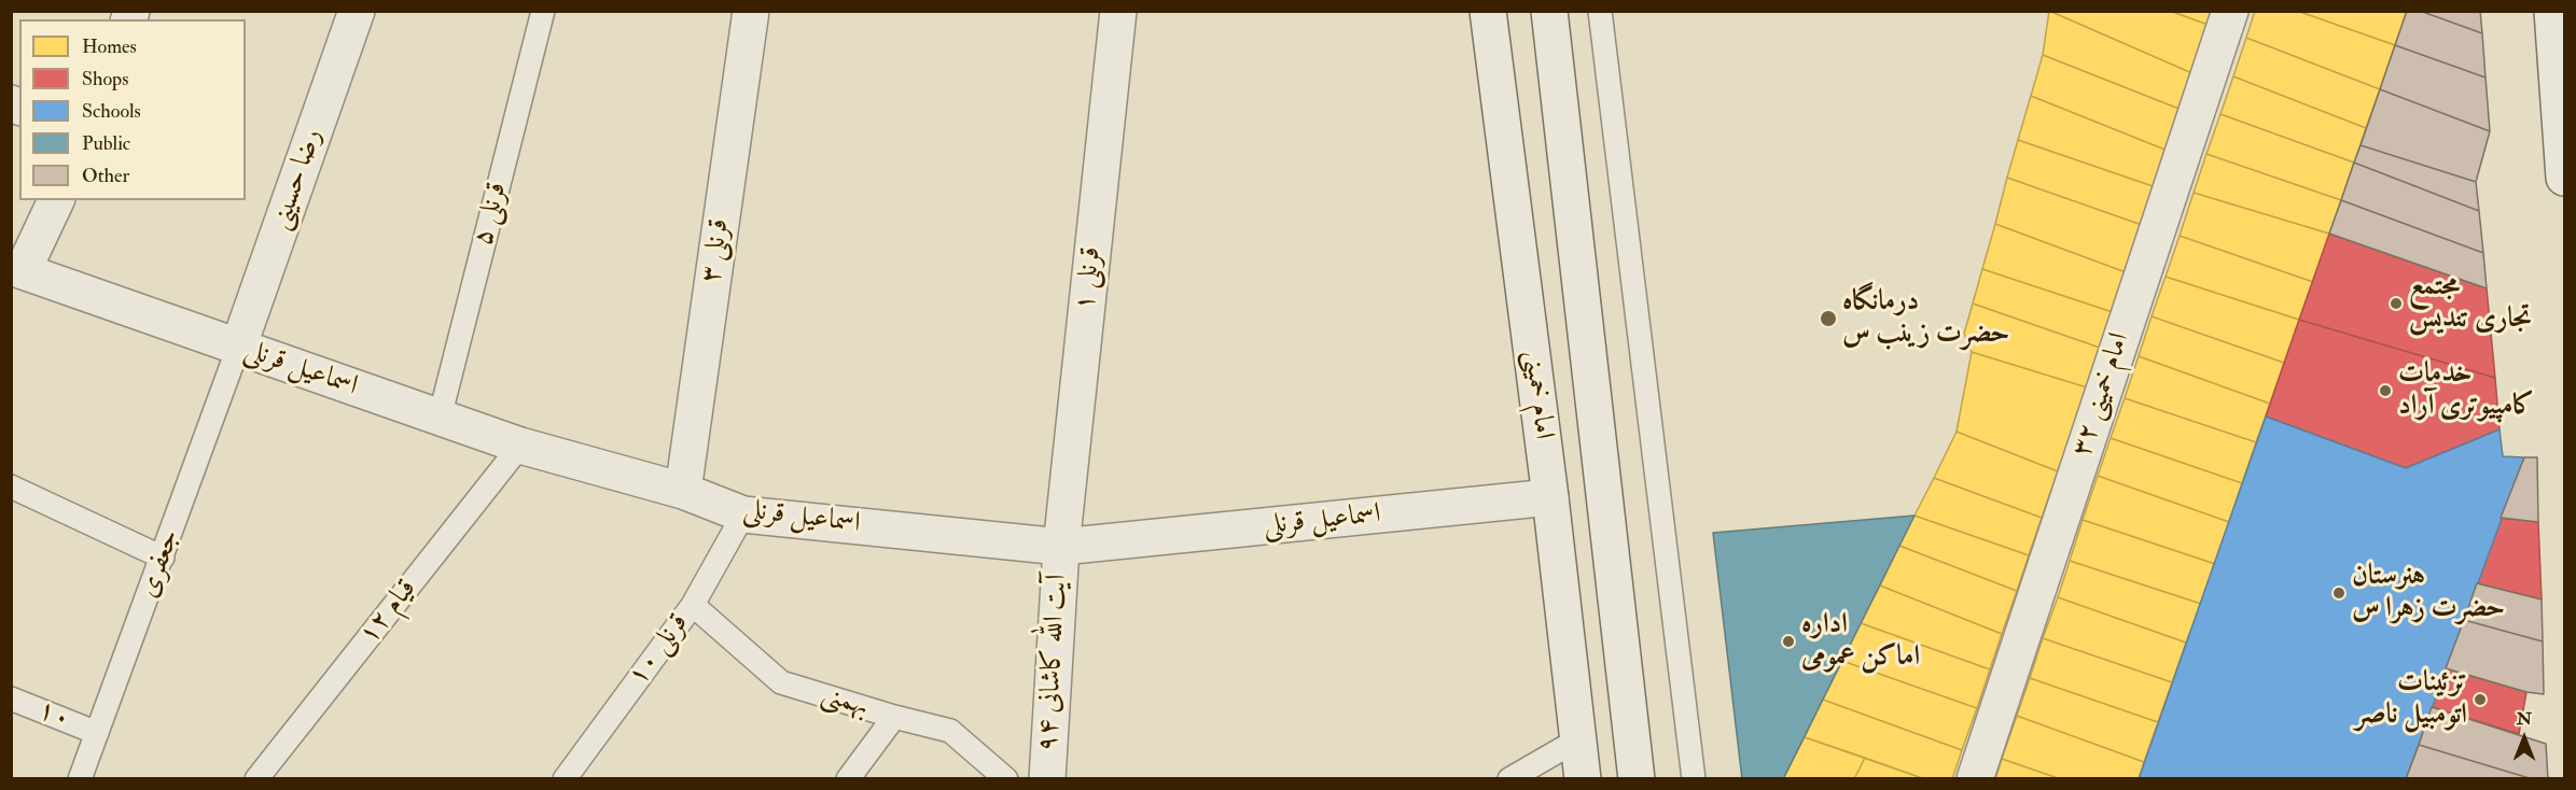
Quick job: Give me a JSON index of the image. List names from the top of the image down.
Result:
{
  "streets": {
    "street": [
      "رضا حسینی",
      "قرنلی ۳",
      "قرنلی ۱",
      "اسماعیل قرنلی",
      "امام خمینی",
      "امام خمینی ۳۲",
      "آیت الله کاشانی ۹۴"
    ],
    "lane": [
      "قرنلی ۵",
      "جعفری",
      "۱۲ قیام",
      "قرنلی ۱۰",
      "بهمنی",
      "۱۰"
    ]
  },
  "crossings": [
    ["رضا حسینی", "اسماعیل قرنلی"],
    ["رضا حسینی", "جعفری"],
    ["قرنلی ۵", "اسماعیل قرنلی"],
    ["قرنلی ۳", "اسماعیل قرنلی"],
    ["قرنلی ۱", "اسماعیل قرنلی"],
    ["قرنلی ۱", "آیت الله کاشانی ۹۴"],
    ["اسماعیل قرنلی", "امام خمینی"],
    ["اسماعیل قرنلی", "جعفری"],
    ["اسماعیل قرنلی", "۱۲ قیام"],
    ["اسماعیل قرنلی", "قرنلی ۱۰"],
    ["اسماعیل قرنلی", "آیت الله کاشانی ۹۴"],
    ["جعفری", "۱۰"],
    ["قرنلی ۱۰", "بهمنی"]
  ],
  "places": [
    "مجتمع تجاری تندیس",
    "درمانگاه حضرت زینب س",
    "خدمات کامپیوتری آراد",
    "هنرستان حضرت زهرا س",
    "اداره اماکن عمومی",
    "تزئینات اتومبیل ناصر"
  ],
  "legend": [
    "Homes",
    "Shops",
    "Schools",
    "Public",
    "Other"
  ],
  "north": "top"
}
